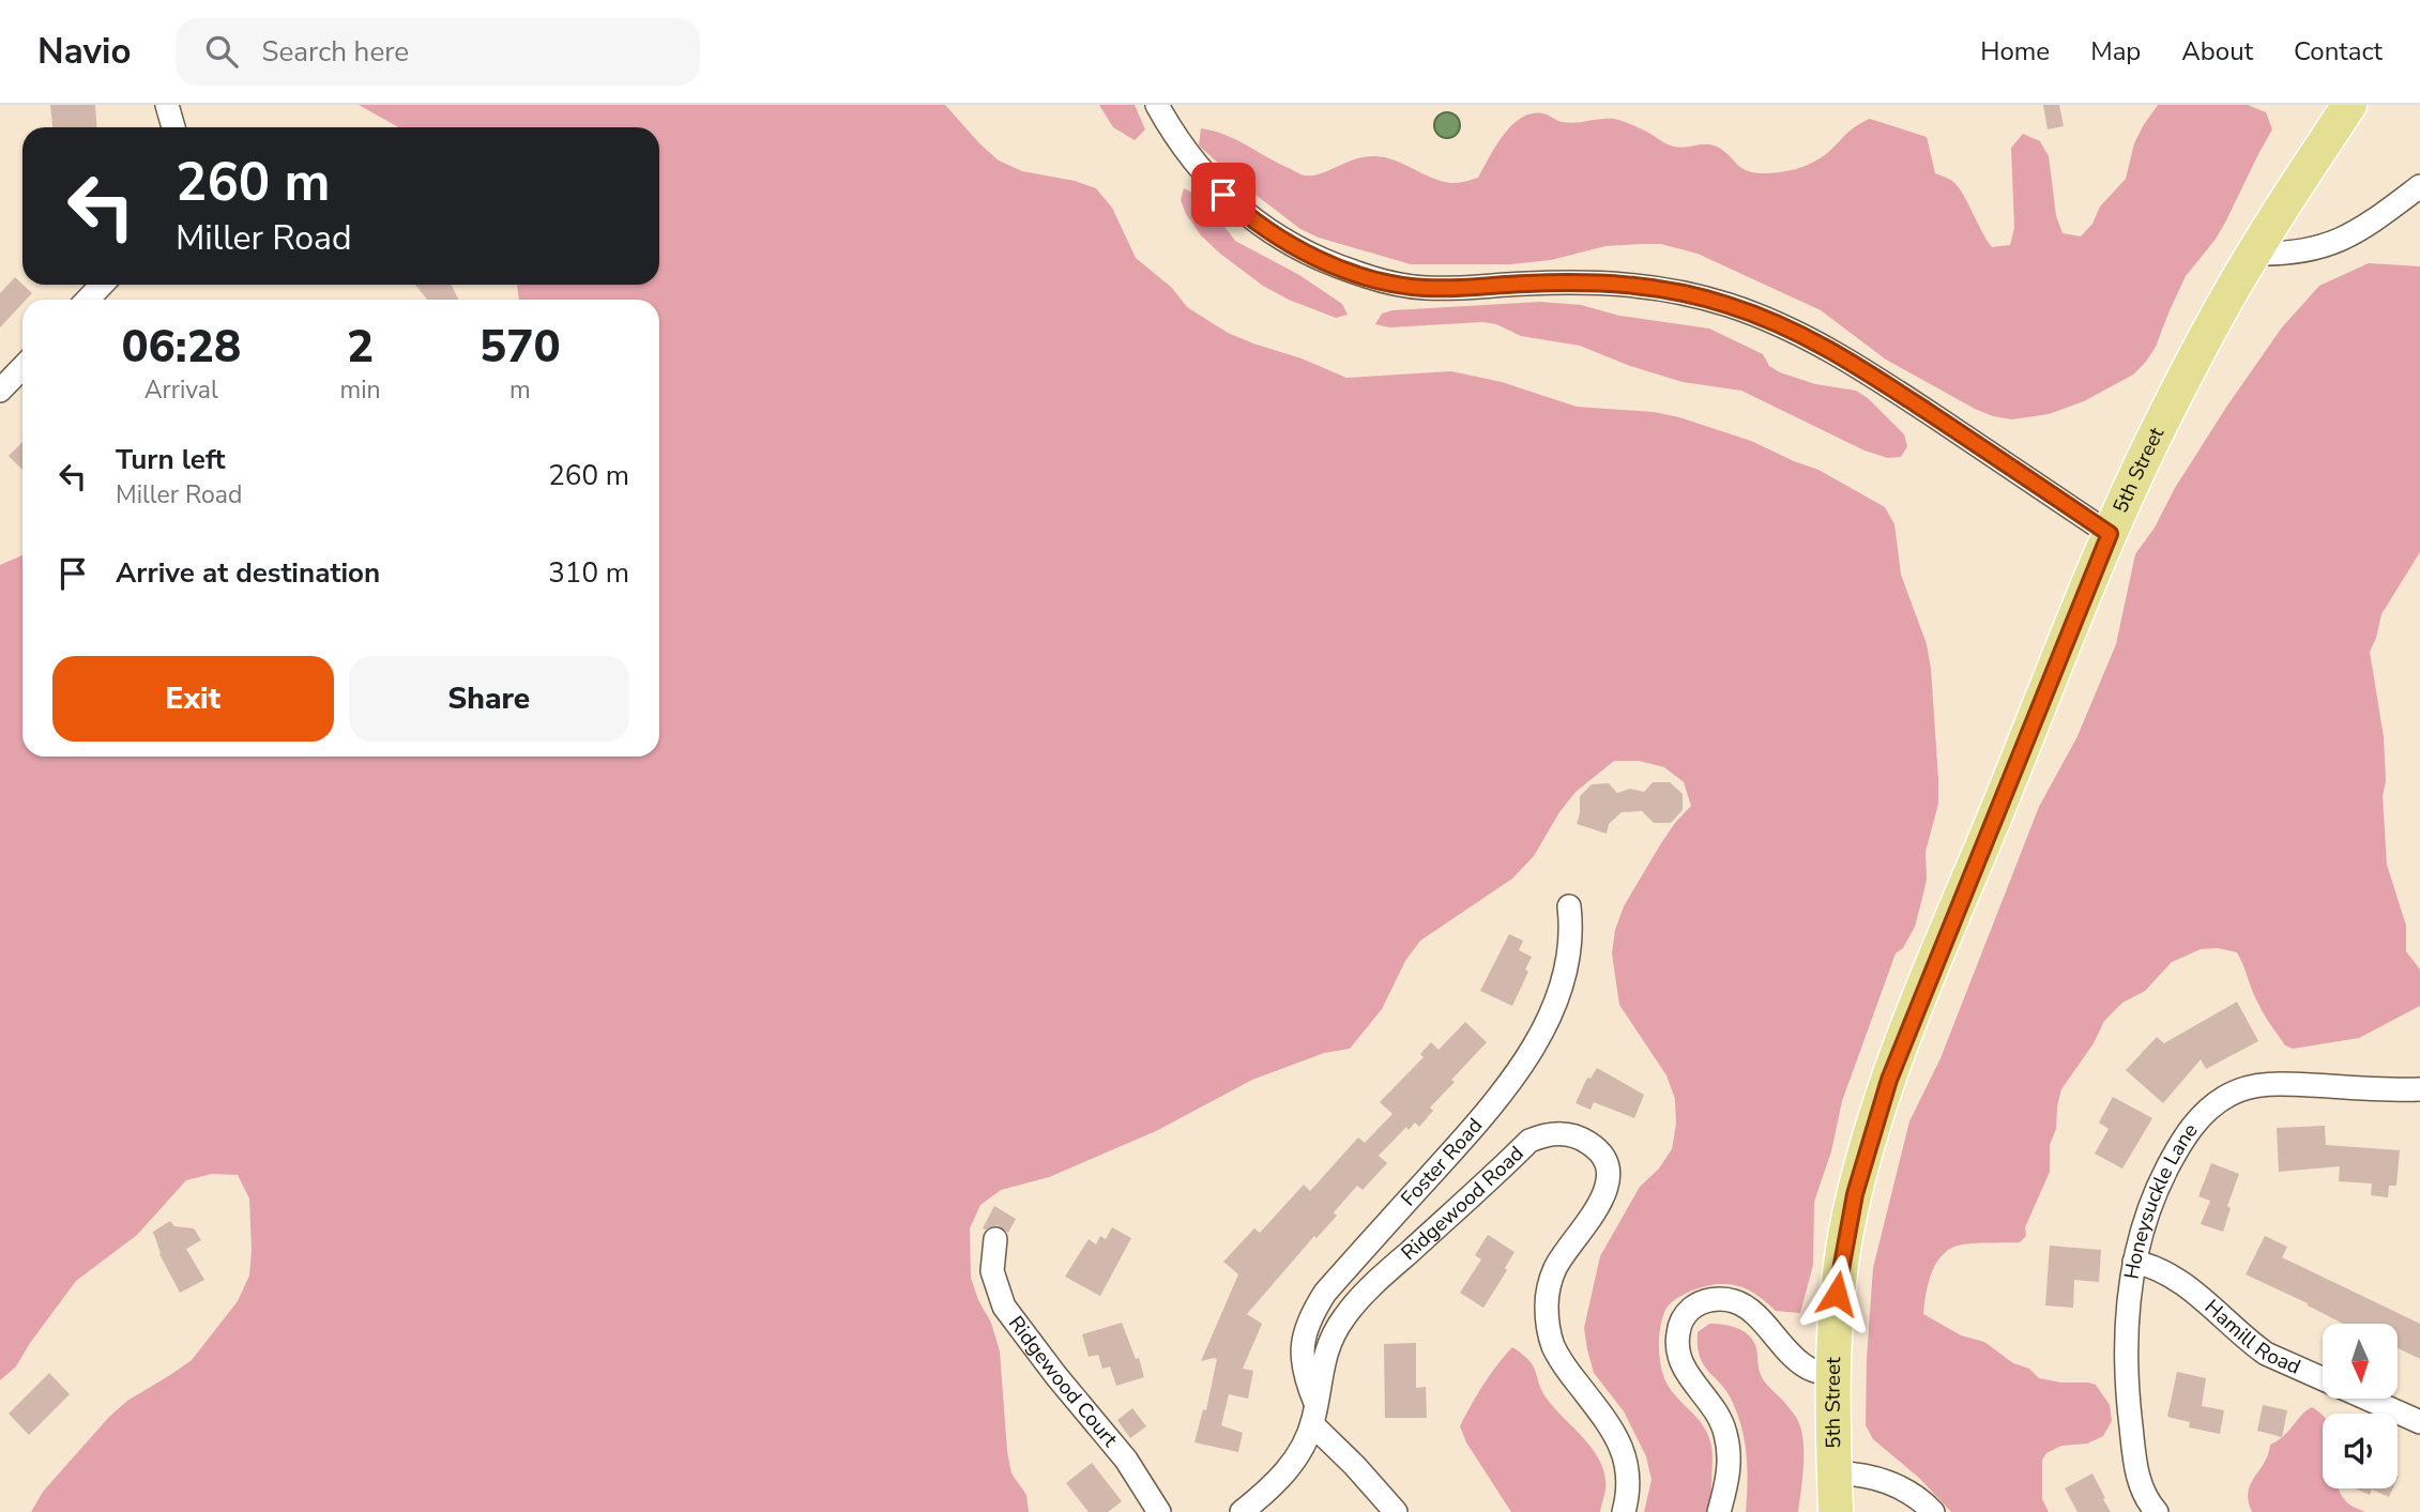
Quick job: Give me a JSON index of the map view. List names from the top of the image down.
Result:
{
  "streets": {
    "main road": ["5th Street"],
    "street": [
      "Foster Road",
      "Ridgewood Road",
      "Honeysuckle Lane",
      "Hamill Road",
      "Ridgewood Court"
    ]
  },
  "crossings": [
    ["Foster Road", "Ridgewood Road"],
    ["Honeysuckle Lane", "Hamill Road"]
  ],
  "north": "bottom",
  "page": {
    "header": "Navio",
    "search": "Search here",
    "nav": [
      "Home",
      "Map",
      "About",
      "Contact"
    ],
    "turn": ["260 m", "Miller Road"],
    "eta": [
      "06:28",
      "Arrival",
      "2",
      "min",
      "570",
      "m"
    ],
    "list": [
      {
        "name": "Turn left",
        "note": "Miller Road",
        "value": "260 m"
      },
      {
        "name": "Arrive at destination",
        "value": "310 m"
      }
    ],
    "buttons": ["Exit", "Share"]
  }
}
